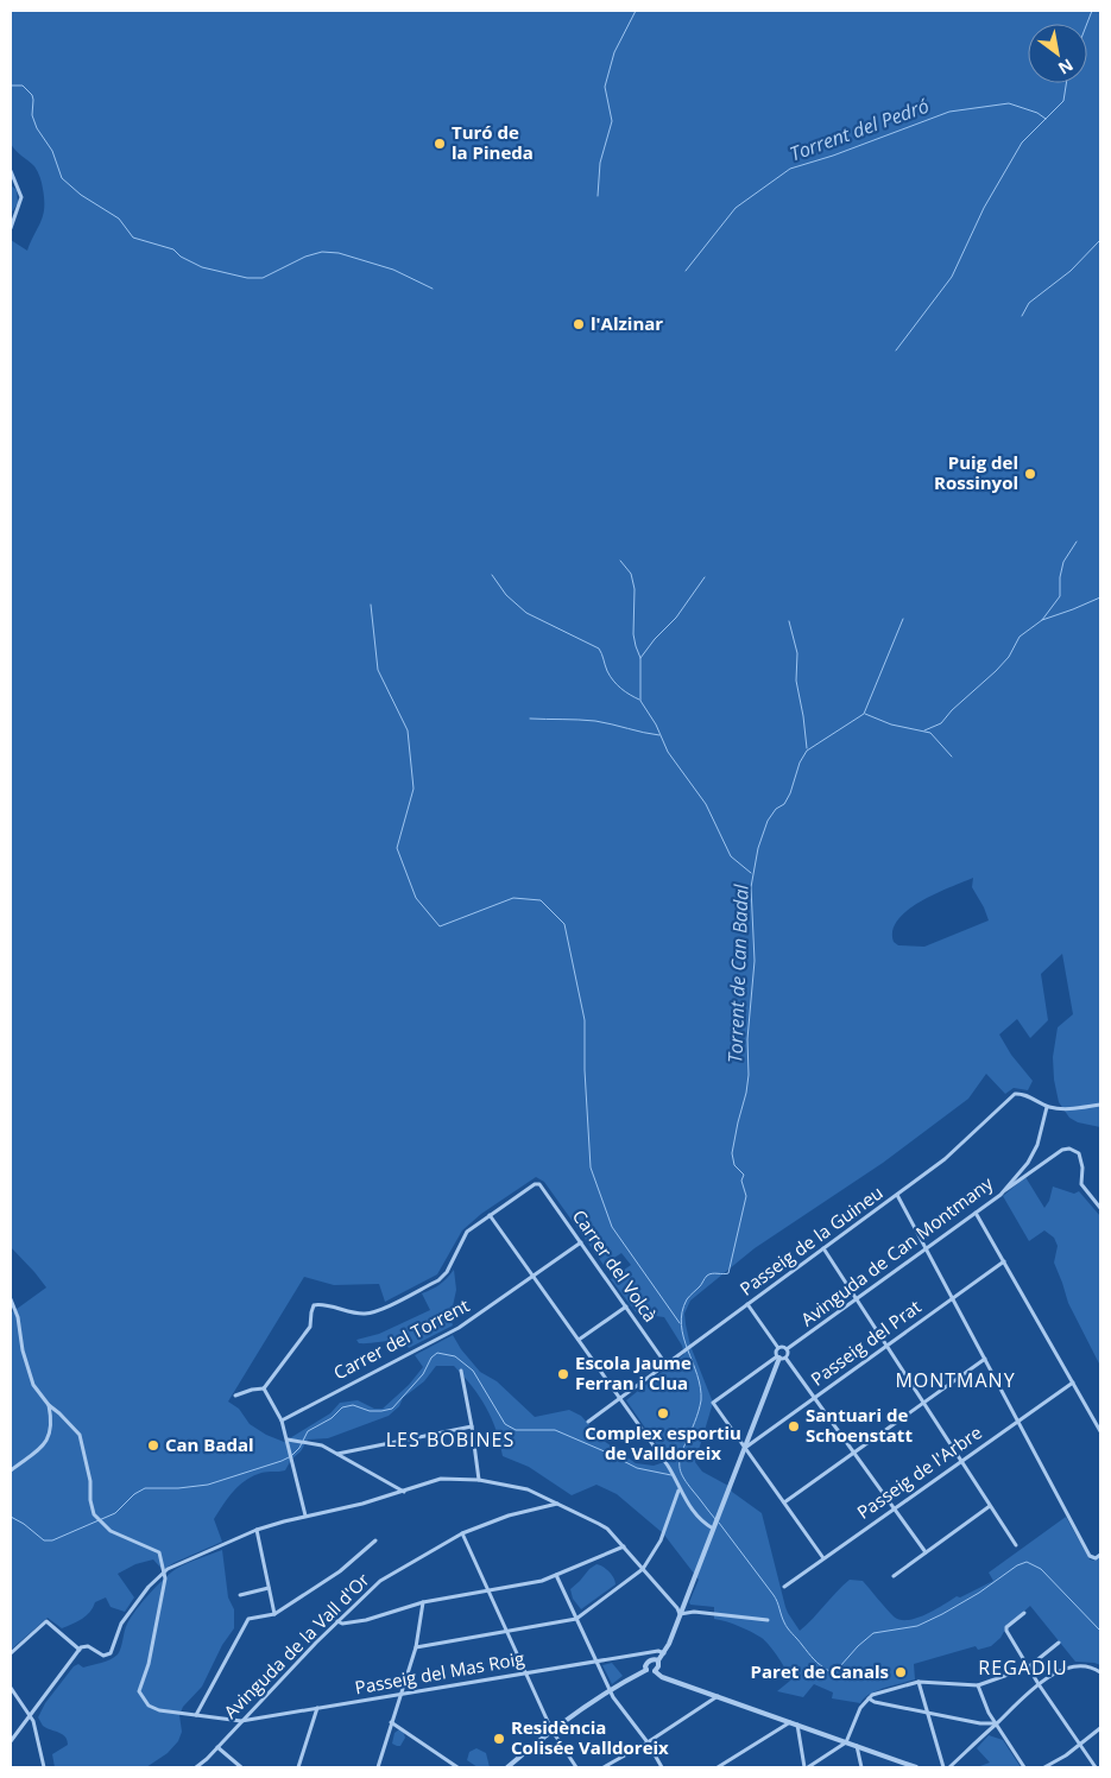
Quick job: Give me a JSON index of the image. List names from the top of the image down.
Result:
{
  "streets": {
    "street": [
      "Passeig de la Guineu",
      "Avinguda de Can Montmany",
      "Carrer del Volcà",
      "Carrer del Torrent",
      "Passeig del Prat",
      "Passeig de l'Arbre",
      "Avinguda de la Vall d'Or",
      "Passeig del Mas Roig"
    ]
  },
  "crossings": [
    ["Passeig de la Guineu", "Avinguda de Can Montmany"],
    ["Passeig de la Guineu", "Carrer del Volcà"],
    ["Carrer del Volcà", "Carrer del Torrent"],
    ["Avinguda de la Vall d'Or", "Passeig del Mas Roig"]
  ],
  "districts": ["MONTMANY", "LES BOBINES", "REGADIU"],
  "water": ["Torrent del Pedró", "Torrent de Can Badal"],
  "places": [
    "Turó de la Pineda",
    "l'Alzinar",
    "Puig del Rossinyol",
    "Escola Jaume Ferran i Clua",
    "Complex esportiu de Valldoreix",
    "Santuari de Schoenstatt",
    "Can Badal",
    "Paret de Canals",
    "Residència Colisée Valldoreix"
  ],
  "north": "bottom right"
}
